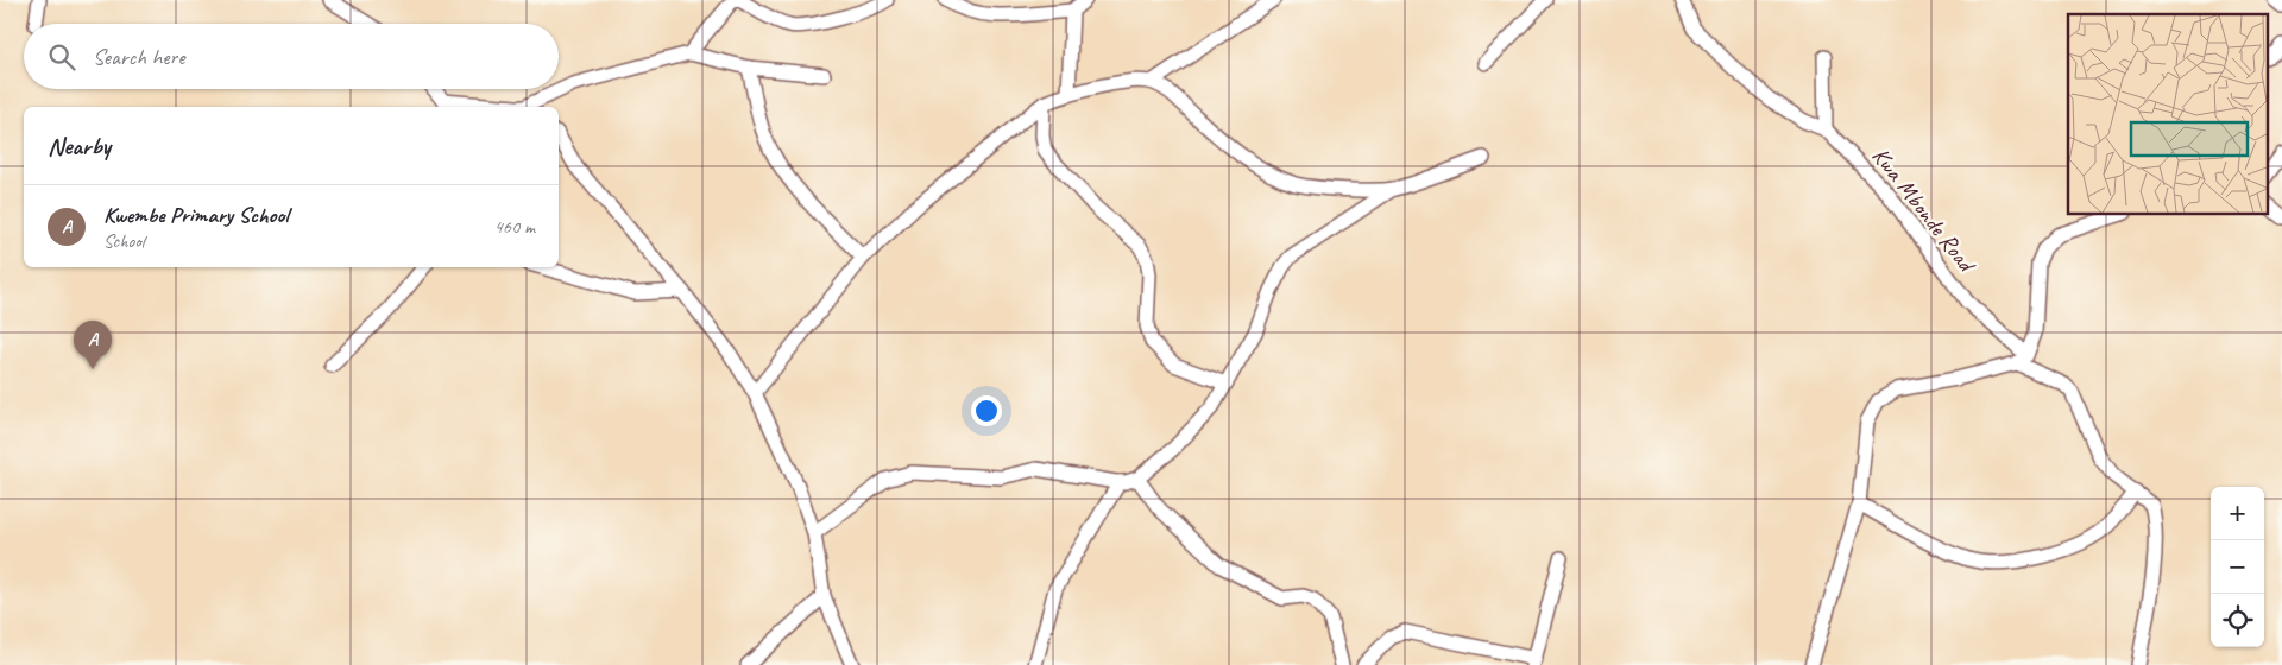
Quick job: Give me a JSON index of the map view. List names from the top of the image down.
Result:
{
  "streets": {
    "street": ["Kwa Mbonde Road"]
  },
  "page": {
    "search": "Search here",
    "heading": "Nearby",
    "list": [
      {
        "mark": "A",
        "name": "Kwembe Primary School",
        "note": "School",
        "value": "460 m"
      }
    ],
    "pins": "A",
    "map_buttons": ["+", "−"]
  }
}
